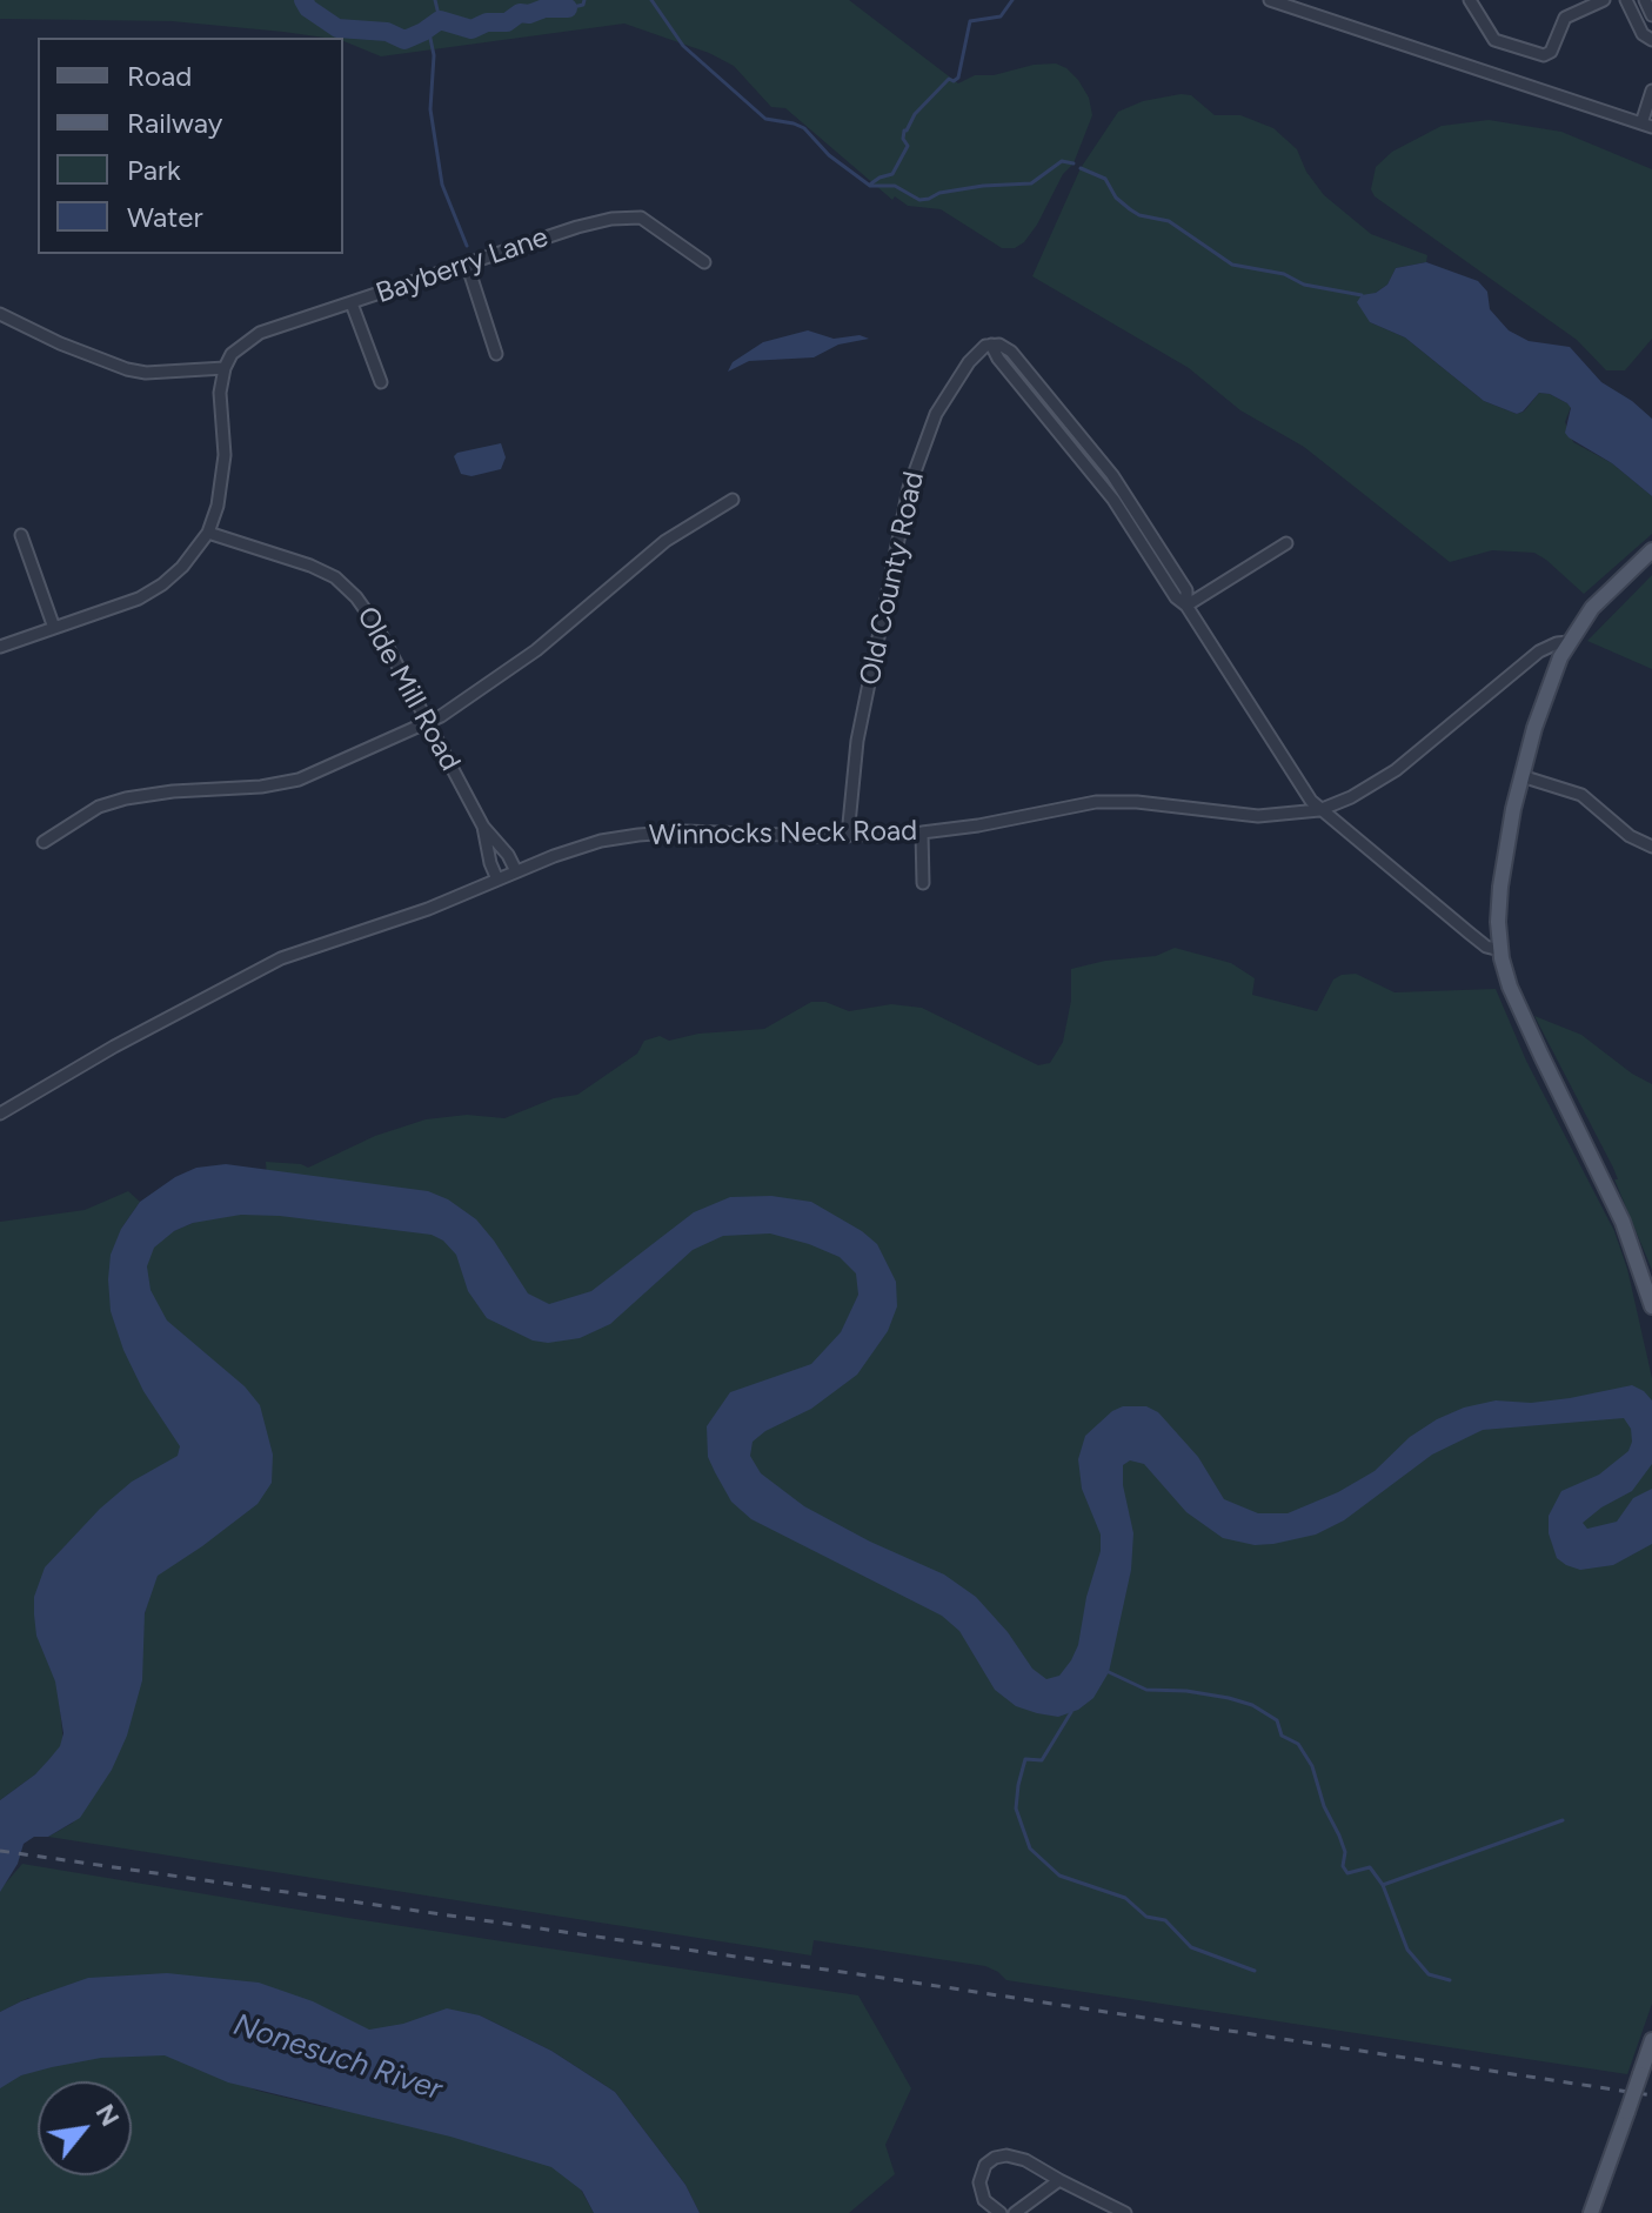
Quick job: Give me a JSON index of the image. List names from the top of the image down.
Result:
{
  "streets": {
    "street": [
      "Bayberry Lane",
      "Old County Road",
      "Olde Mill Road",
      "Winnocks Neck Road"
    ]
  },
  "crossings": [
    ["Old County Road", "Winnocks Neck Road"],
    ["Olde Mill Road", "Winnocks Neck Road"]
  ],
  "water": ["Nonesuch River"],
  "legend": [
    "Road",
    "Railway",
    "Park",
    "Water"
  ],
  "north": "top right"
}
